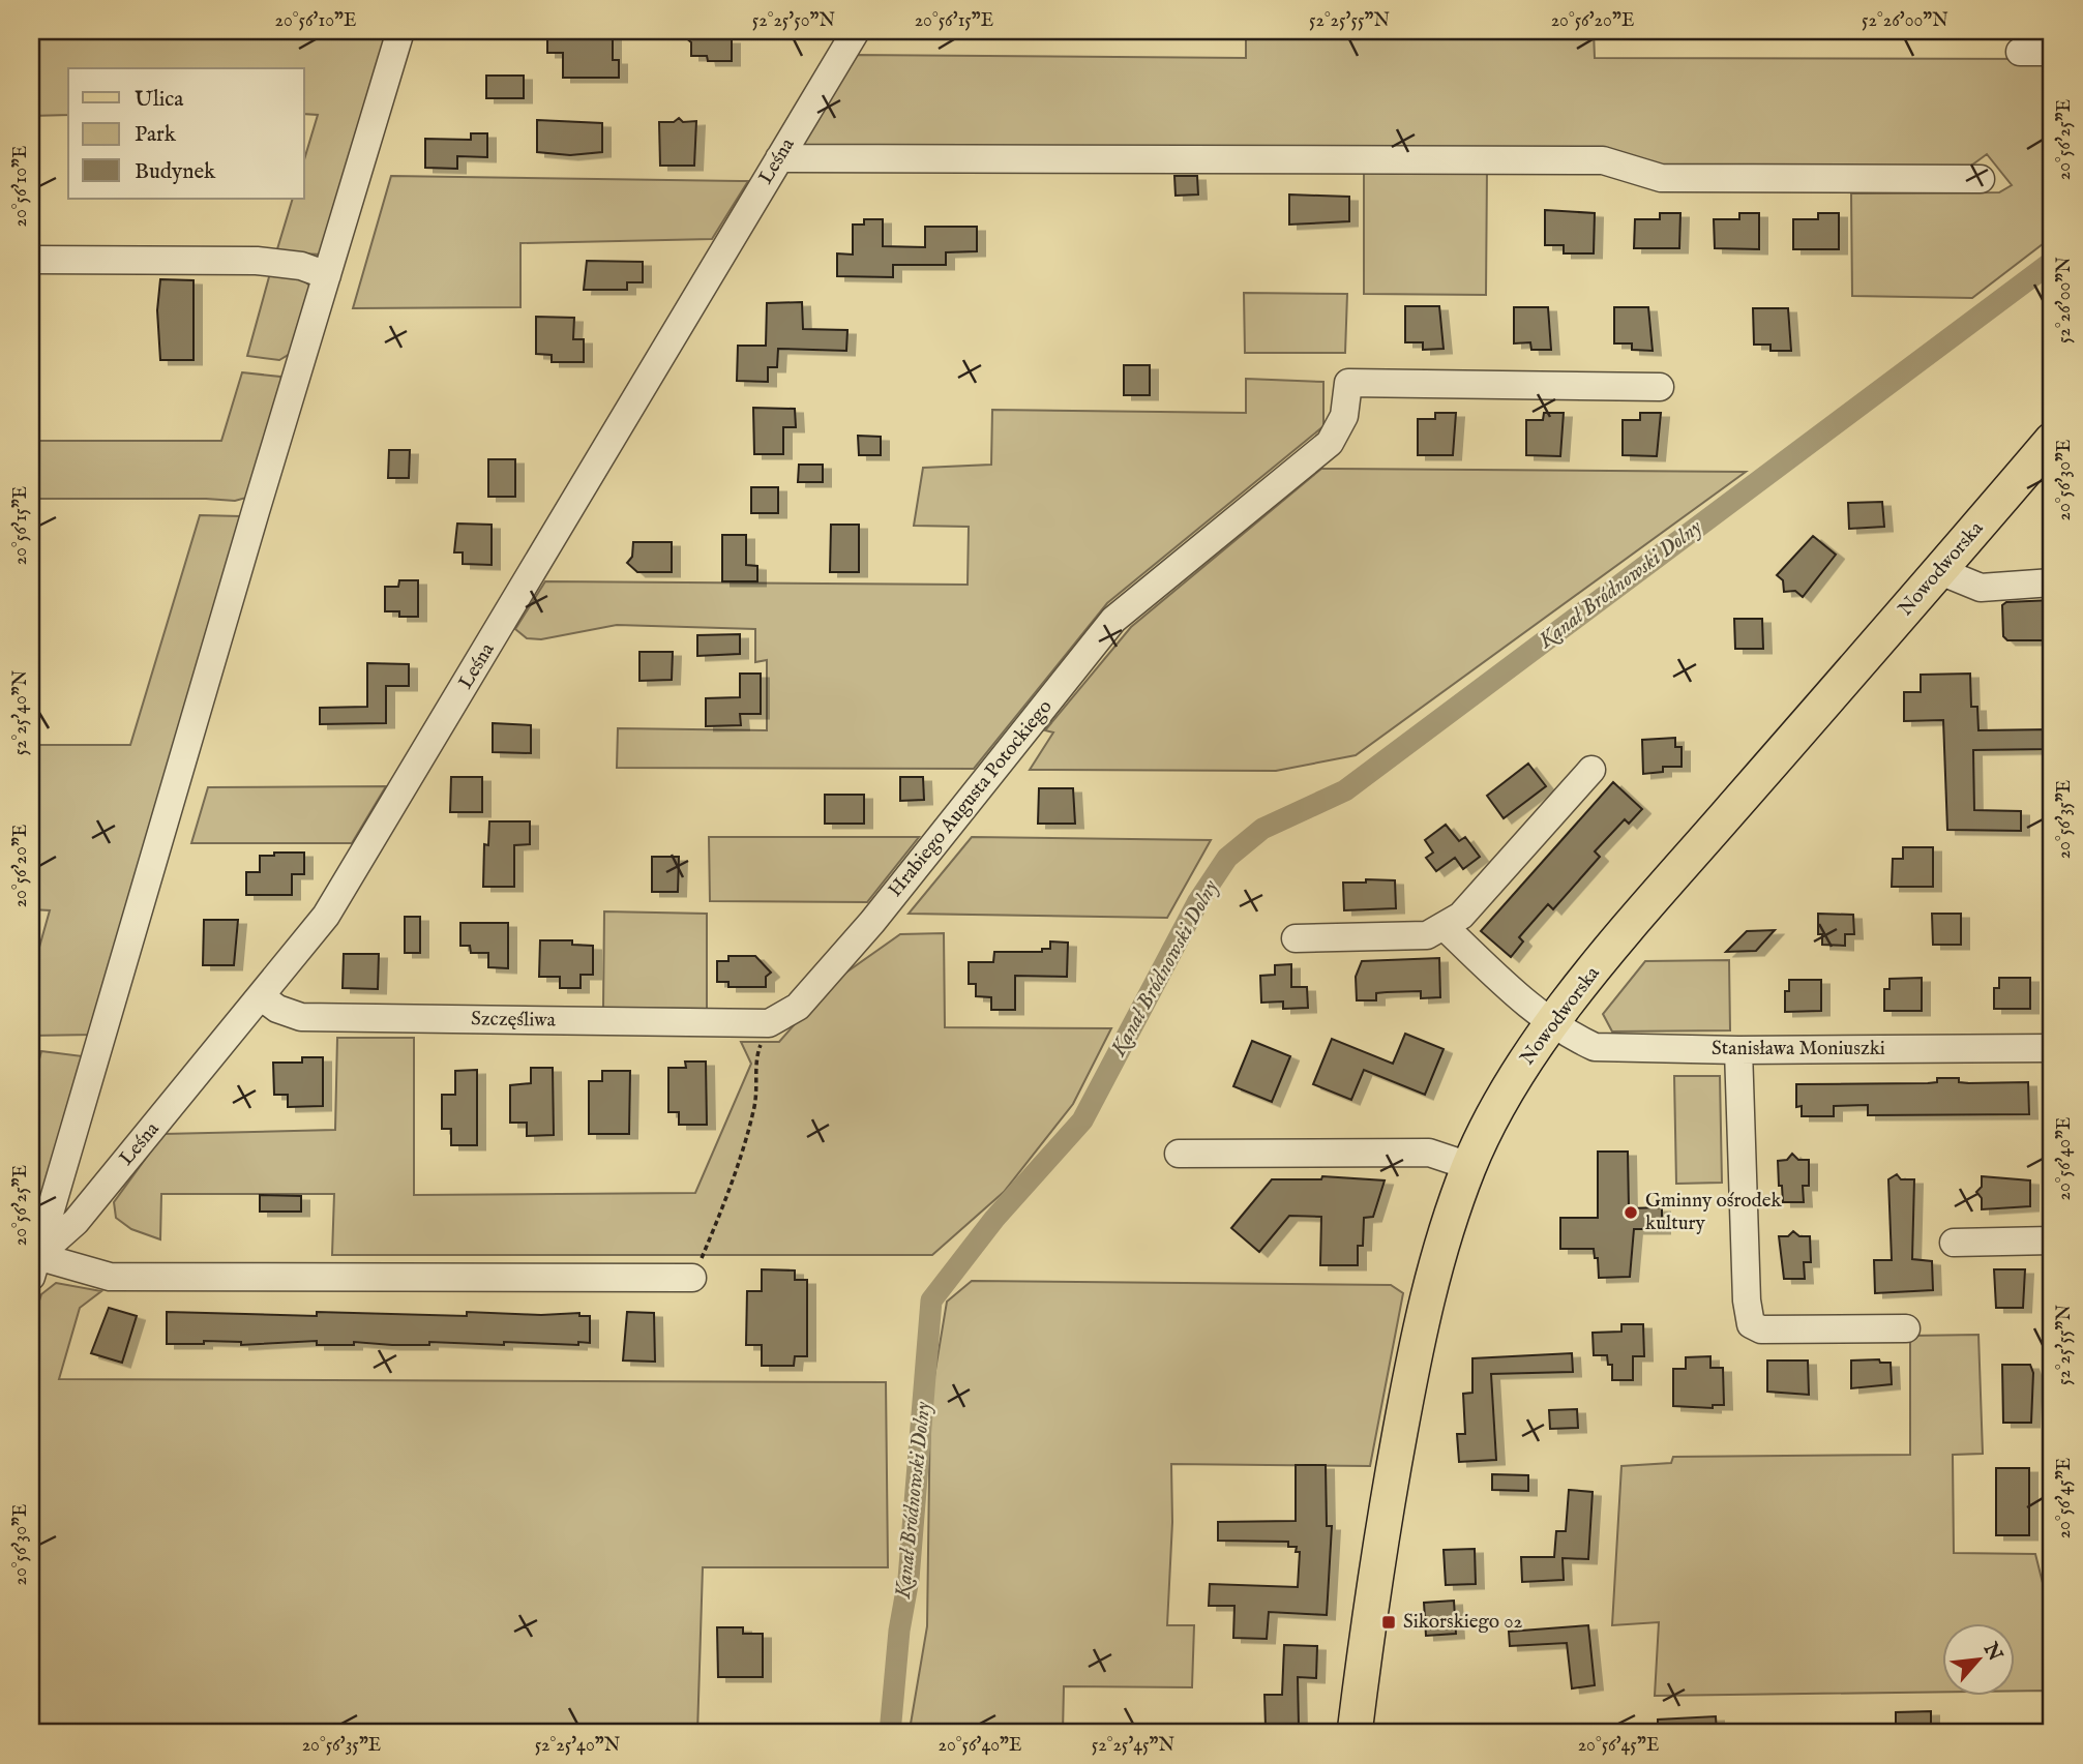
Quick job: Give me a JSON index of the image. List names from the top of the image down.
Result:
{
  "streets": {
    "main road": ["Nowodworska"],
    "street": [
      "Leśna",
      "Hrabiego Augusta Potockiego",
      "Szczęśliwa",
      "Stanisława Moniuszki"
    ]
  },
  "crossings": [
    ["Leśna", "Szczęśliwa"],
    ["Nowodworska", "Stanisława Moniuszki"],
    ["Hrabiego Augusta Potockiego", "Szczęśliwa"]
  ],
  "water": ["Kanał Bródnowski Dolny"],
  "places": {
    "other": ["Gminny ośrodek kultury"],
    "transit": ["Sikorskiego 02"]
  },
  "legend": ["Ulica", "Park", "Budynek"],
  "north": "top right",
  "coordinates": [
    "20°56'10\"E",
    "52°25'50\"N",
    "20°56'15\"E",
    "52°25'55\"N",
    "20°56'20\"E",
    "52°26'00\"N",
    "20°56'25\"E",
    "20°56'30\"E",
    "52°25'40\"N",
    "20°56'35\"E",
    "20°56'40\"E",
    "20°56'45\"E",
    "52°25'45\"N"
  ]
}
